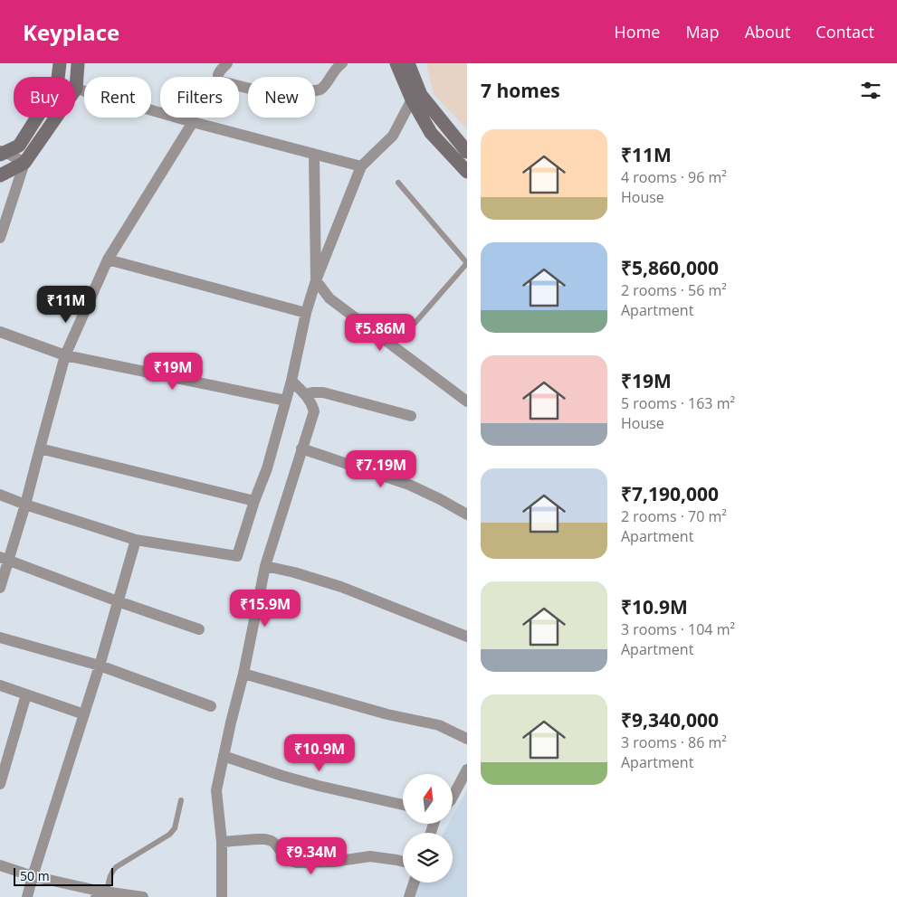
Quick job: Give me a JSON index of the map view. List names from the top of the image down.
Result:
{
  "scale_bar": "50 m",
  "north": "top",
  "page": {
    "header": "Keyplace",
    "nav": [
      "Home",
      "Map",
      "About",
      "Contact"
    ],
    "heading": "7 homes",
    "chip": [
      "Buy",
      "Rent",
      "Filters",
      "New"
    ],
    "list": [
      {
        "name": "₹11M",
        "note": "4 rooms · 96 m² · House"
      },
      {
        "name": "₹5,860,000",
        "note": "2 rooms · 56 m² · Apartment"
      },
      {
        "name": "₹19M",
        "note": "5 rooms · 163 m² · House"
      },
      {
        "name": "₹7,190,000",
        "note": "2 rooms · 70 m² · Apartment"
      },
      {
        "name": "₹10.9M",
        "note": "3 rooms · 104 m² · Apartment"
      },
      {
        "name": "₹9,340,000",
        "note": "3 rooms · 86 m² · Apartment"
      }
    ],
    "price": [
      "₹11M",
      "₹5.86M",
      "₹19M",
      "₹7.19M",
      "₹15.9M",
      "₹10.9M",
      "₹9.34M"
    ],
    "scale": "50 m"
  }
}
